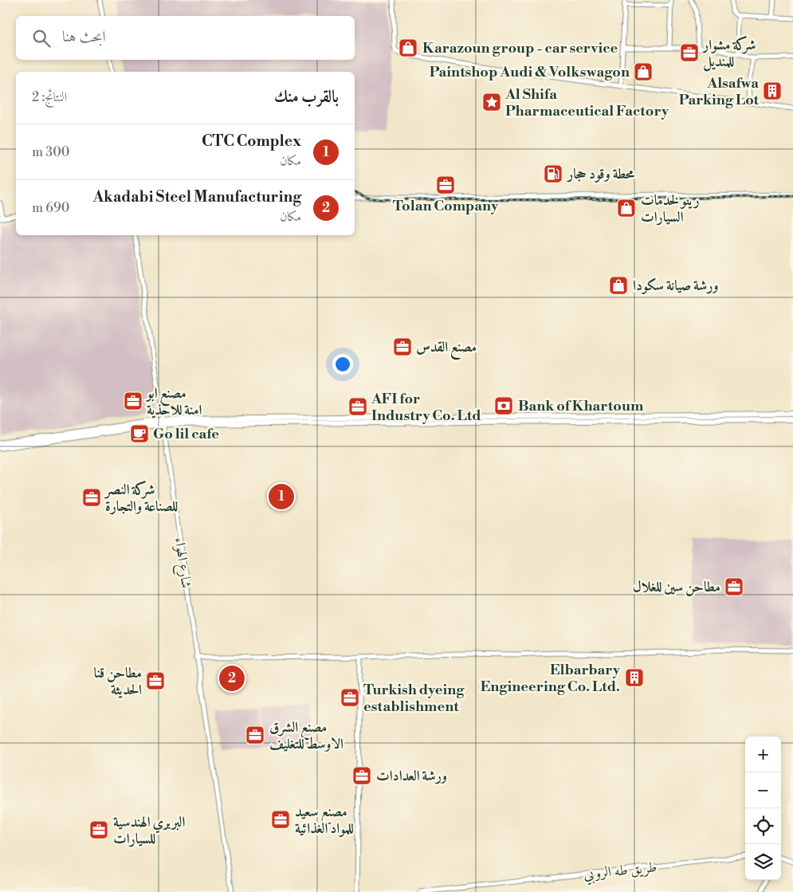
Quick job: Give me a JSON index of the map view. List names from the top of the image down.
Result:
{
  "streets": {
    "street": ["شارع الهواء", "طريق طه الروبي"]
  },
  "places": {
    "shop": [
      "Karazoun group - car service",
      "Paintshop Audi & Volkswagon",
      "رينو لخدمات السيارات",
      "ورشة صيانة سكودا"
    ],
    "office": [
      "شركة مشوار للمنديل",
      "Tolan Company",
      "مصنع القدس",
      "مصنع ابو امنة للاحذية",
      "AFI for Industry Co. Ltd",
      "شركة النصر للصناعة والتجارة",
      "مطاحن سين للغلال",
      "مطاحن قنا الحديثة",
      "Turkish dyeing establishment",
      "مصنع الشرق الاوسط للتغليف",
      "ورشة العدادات",
      "مصنع سعيد للمواد الغذائية",
      "البربري الهندسية للسيارات"
    ],
    "building": ["Alsafwa Parking Lot", "Elbarbary Engineering Co. Ltd."],
    "place": ["Al Shifa Pharmaceutical Factory"],
    "fuel station": ["محطة وقود حجار"],
    "bank": ["Bank of Khartoum"],
    "cafe": ["Go lil cafe"]
  },
  "page": {
    "search": "ابحث هنا",
    "heading": ["بالقرب منك", "النتائج: 2"],
    "list": [
      {
        "mark": "1",
        "name": "CTC Complex",
        "note": "مكان",
        "value": "300 m"
      },
      {
        "mark": "2",
        "name": "Akadabi Steel Manufacturing",
        "note": "مكان",
        "value": "690 m"
      }
    ],
    "pins": ["1", "2"],
    "map_buttons": ["+", "−"]
  }
}
